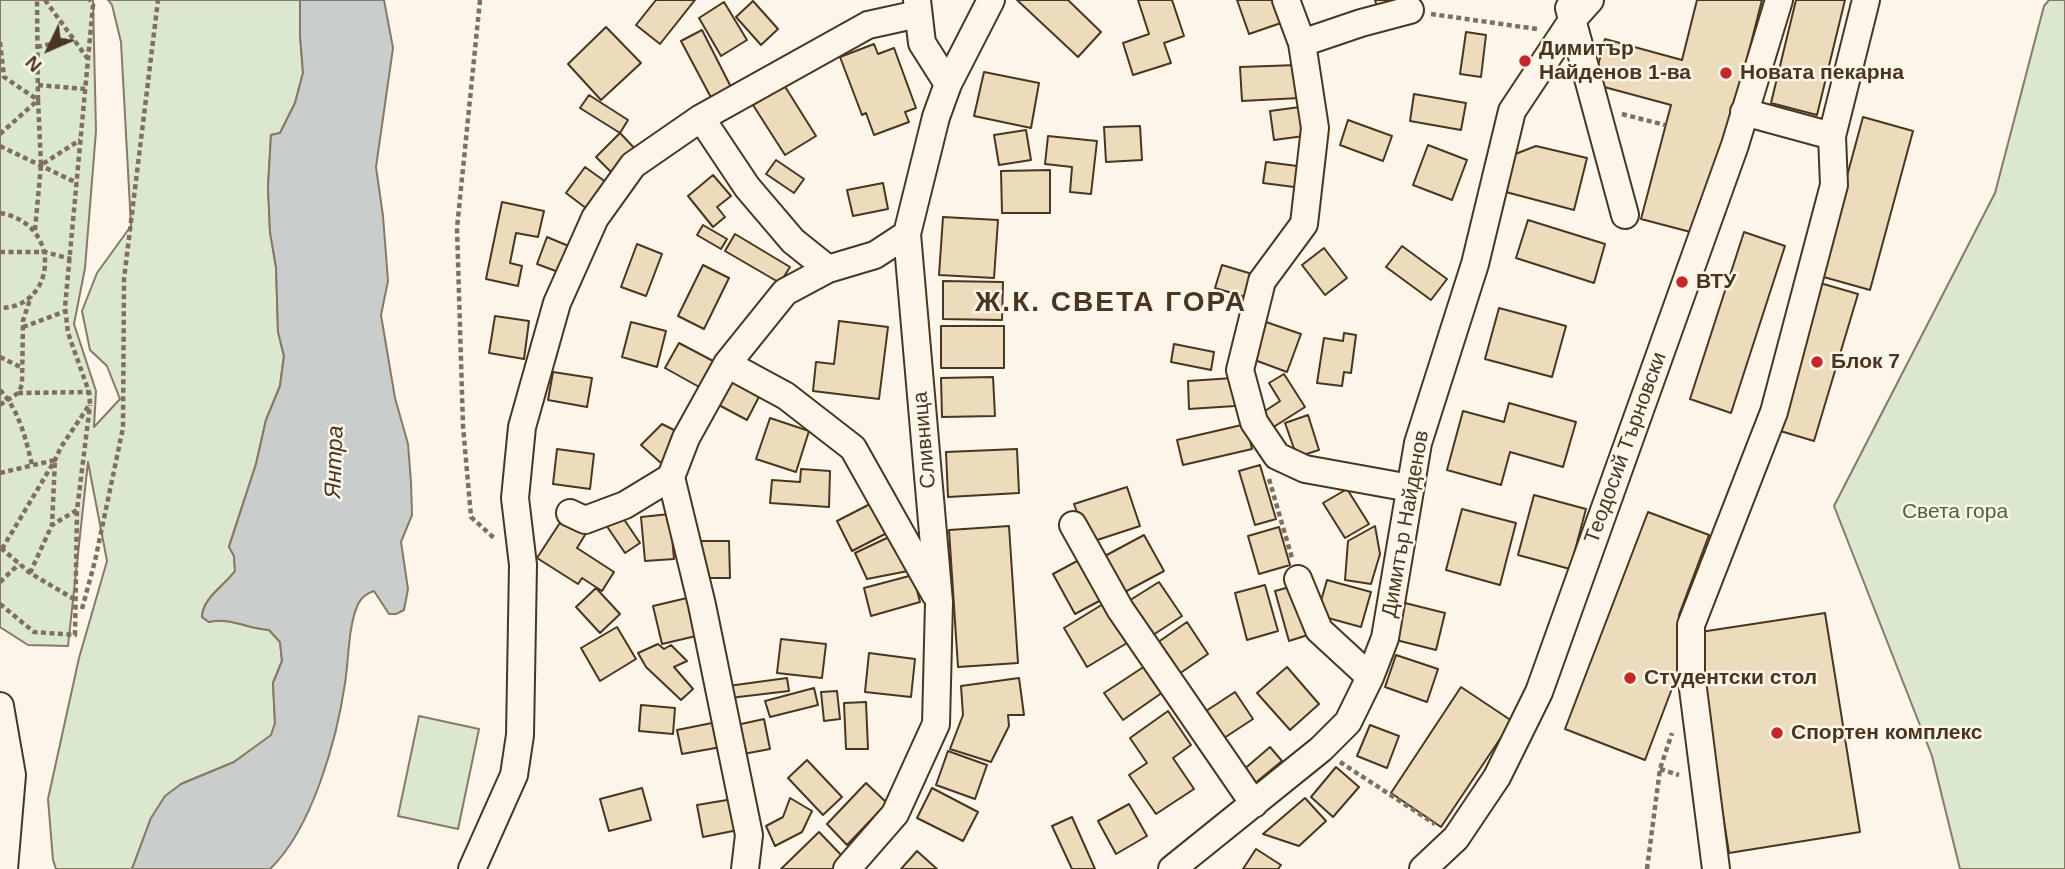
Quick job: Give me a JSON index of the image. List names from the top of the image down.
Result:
{
  "streets": {
    "street": ["Сливница", "Теодосий Търновски", "Димитър Найденов"]
  },
  "districts": ["Ж.К. СВЕТА ГОРА"],
  "water": ["Янтра"],
  "parks": ["Света гора"],
  "places": [
    "Димитър Найденов 1-ва",
    "Новата пекарна",
    "ВТУ",
    "Блок 7",
    "Студентски стол",
    "Спортен комплекс"
  ],
  "north": "bottom left"
}
